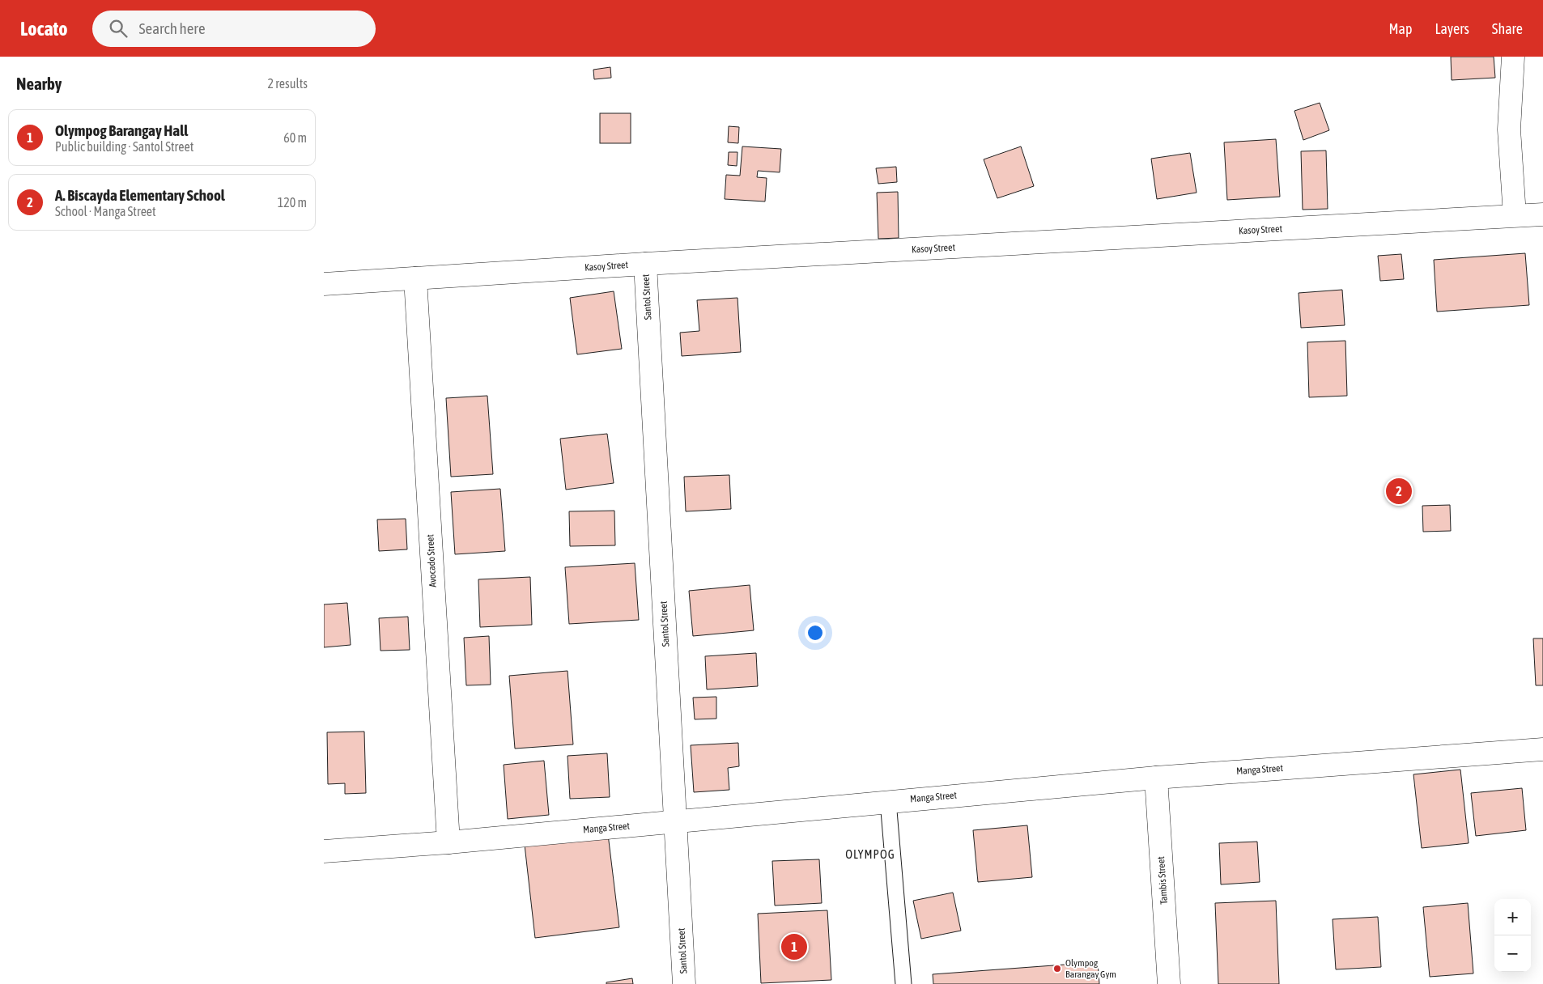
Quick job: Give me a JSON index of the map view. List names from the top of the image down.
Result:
{
  "streets": {
    "street": [
      "Kasoy Street",
      "Santol Street",
      "Avocado Street",
      "Manga Street",
      "Tambis Street"
    ]
  },
  "crossings": [
    ["Kasoy Street", "Santol Street"],
    ["Kasoy Street", "Avocado Street"],
    ["Santol Street", "Manga Street"],
    ["Avocado Street", "Manga Street"],
    ["Manga Street", "Tambis Street"]
  ],
  "districts": ["OLYMPOG"],
  "places": ["Olympog Barangay Gym"],
  "page": {
    "header": "Locato",
    "search": "Search here",
    "nav": ["Map", "Layers", "Share"],
    "heading": ["Nearby", "2 results"],
    "list": [
      {
        "mark": "1",
        "name": "Olympog Barangay Hall",
        "note": "Public building · Santol Street",
        "value": "60 m"
      },
      {
        "mark": "2",
        "name": "A. Biscayda Elementary School",
        "note": "School · Manga Street",
        "value": "120 m"
      }
    ],
    "pins": ["2", "1"],
    "map_buttons": ["+", "−"]
  }
}
